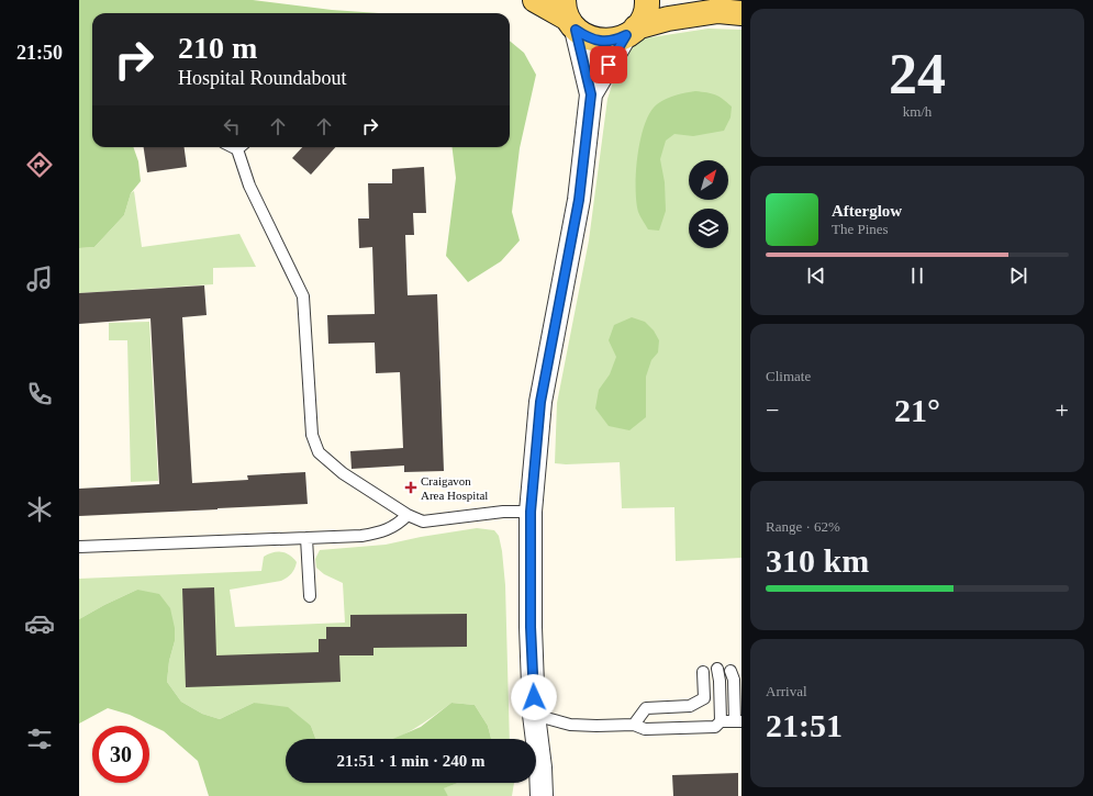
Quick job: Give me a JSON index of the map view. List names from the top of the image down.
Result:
{
  "places": {
    "health": ["Craigavon Area Hospital"]
  },
  "north": "top right",
  "page": {
    "tabs": "21:50",
    "tile": [
      ["24", "km/h"],
      "Climate",
      ["Range · 62%", "310 km"],
      ["Arrival", "21:51"]
    ],
    "turn": ["210 m", "Hospital Roundabout"],
    "song": ["Afterglow", "The Pines"],
    "heat": ["−", "21°", "+"],
    "limit": "30",
    "trip": "21:51 · 1 min · 240 m"
  }
}
